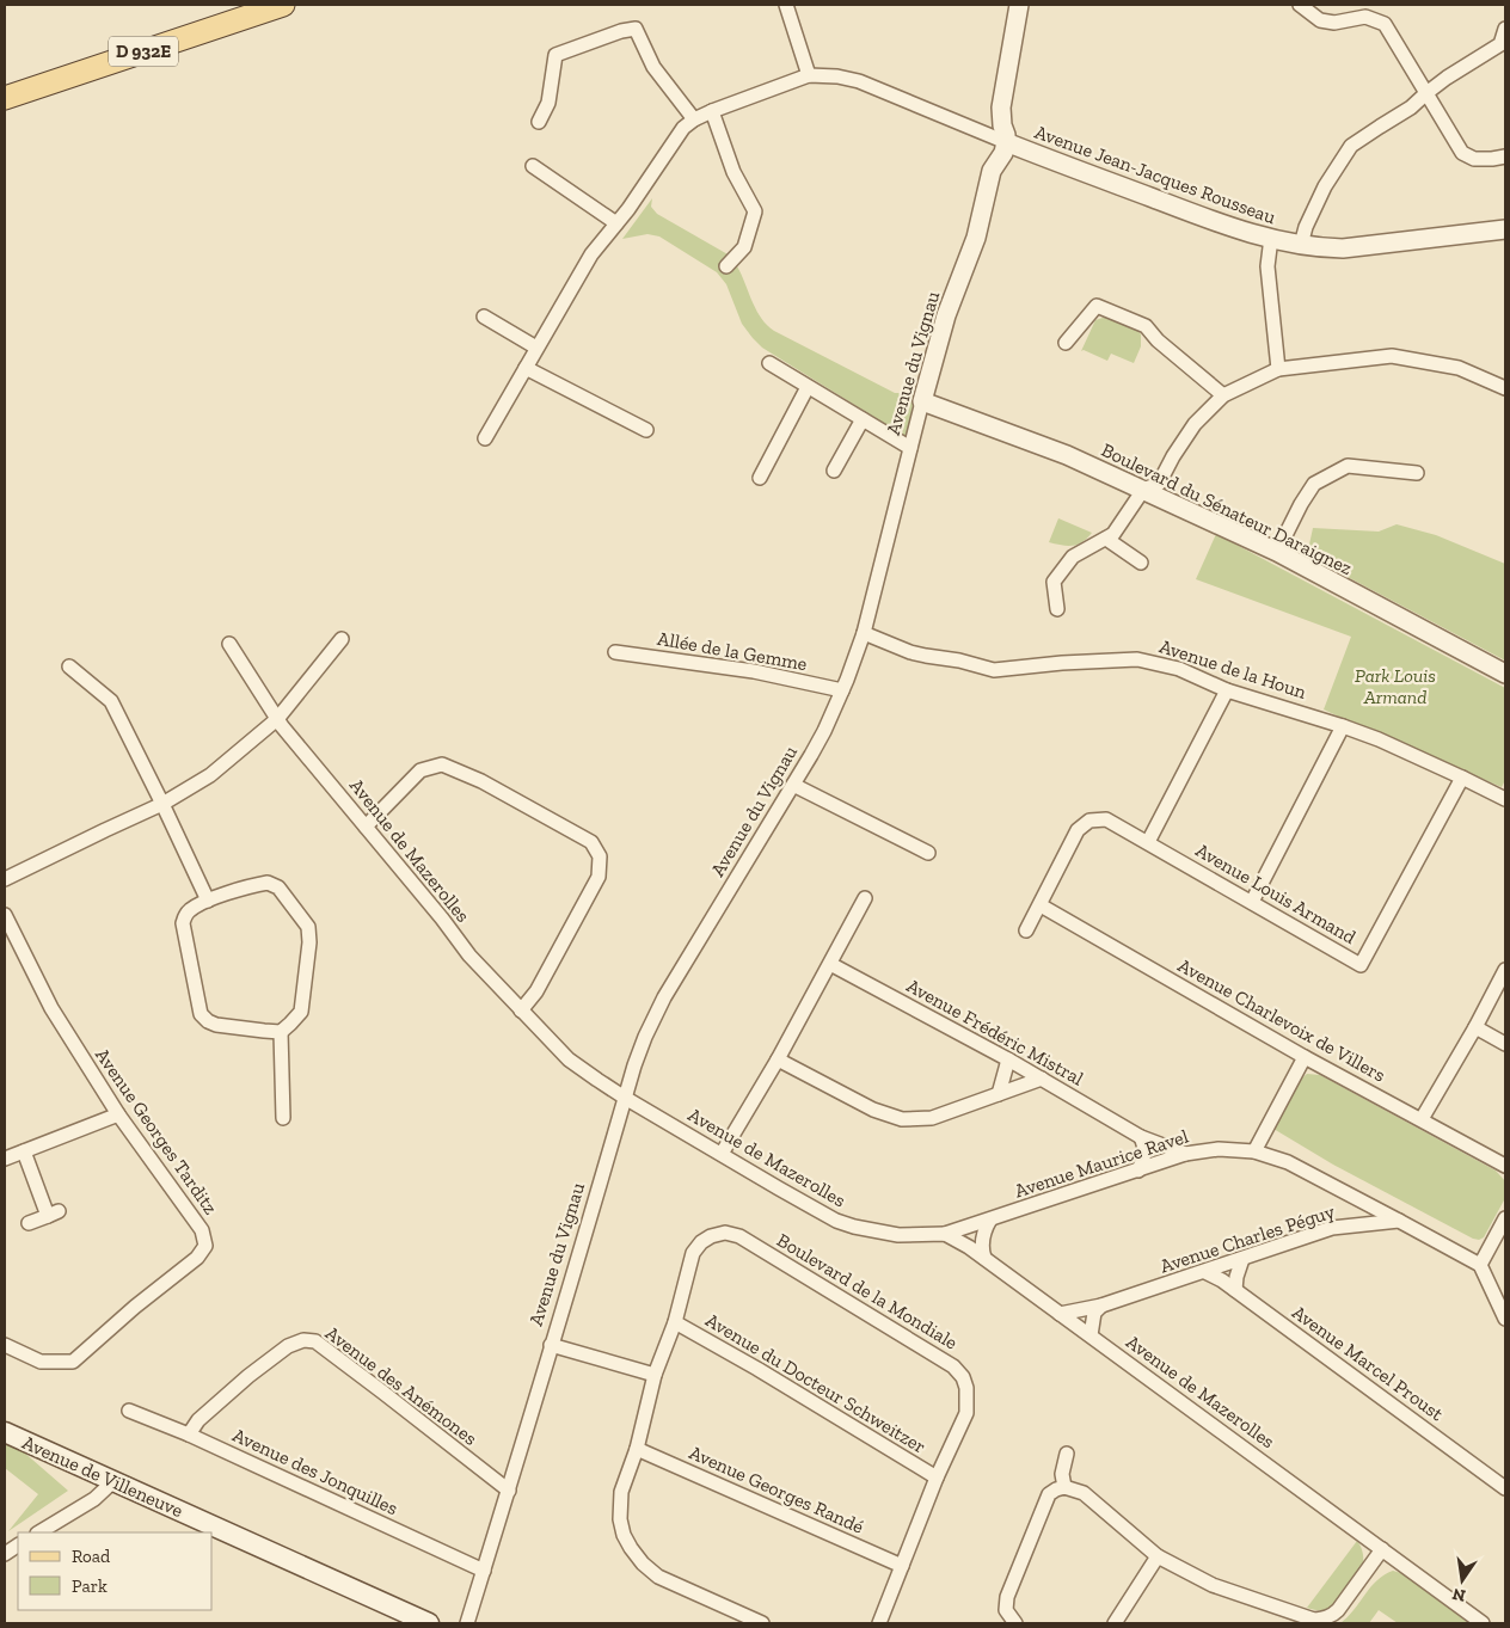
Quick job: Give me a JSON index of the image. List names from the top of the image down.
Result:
{
  "streets": {
    "main road": ["D 932E", "Avenue de Villeneuve"],
    "street": [
      "Avenue Jean-Jacques Rousseau",
      "Avenue du Vignau",
      "Boulevard du Sénateur Daraignez",
      "Allée de la Gemme",
      "Avenue de la Houn",
      "Avenue de Mazerolles",
      "Avenue Louis Armand",
      "Avenue Charlevoix de Villers",
      "Avenue Frédéric Mistral",
      "Avenue Georges Tarditz",
      "Avenue Maurice Ravel",
      "Avenue Charles Péguy",
      "Boulevard de la Mondiale",
      "Avenue Marcel Proust",
      "Avenue du Docteur Schweitzer",
      "Avenue des Anémones",
      "Avenue des Jonquilles",
      "Avenue Georges Randé"
    ]
  },
  "crossings": [
    ["Avenue Jean-Jacques Rousseau", "Avenue du Vignau"],
    ["Avenue du Vignau", "Boulevard du Sénateur Daraignez"],
    ["Avenue du Vignau", "Allée de la Gemme"],
    ["Avenue du Vignau", "Avenue de la Houn"],
    ["Avenue du Vignau", "Avenue de Mazerolles"],
    ["Avenue du Vignau", "Avenue des Anémones"],
    ["Avenue du Vignau", "Avenue des Jonquilles"],
    ["Avenue de la Houn", "Avenue Louis Armand"],
    ["Avenue de Mazerolles", "Avenue Maurice Ravel"],
    ["Avenue de Mazerolles", "Avenue Charles Péguy"],
    ["Avenue Louis Armand", "Avenue Charlevoix de Villers"],
    ["Avenue Frédéric Mistral", "Avenue Maurice Ravel"],
    ["Avenue Maurice Ravel", "Avenue Charles Péguy"],
    ["Avenue Charles Péguy", "Avenue Marcel Proust"],
    ["Boulevard de la Mondiale", "Avenue du Docteur Schweitzer"],
    ["Boulevard de la Mondiale", "Avenue Georges Randé"],
    ["Avenue des Anémones", "Avenue des Jonquilles"]
  ],
  "parks": ["Park Louis Armand"],
  "legend": ["Road", "Park"],
  "north": "bottom"
}
